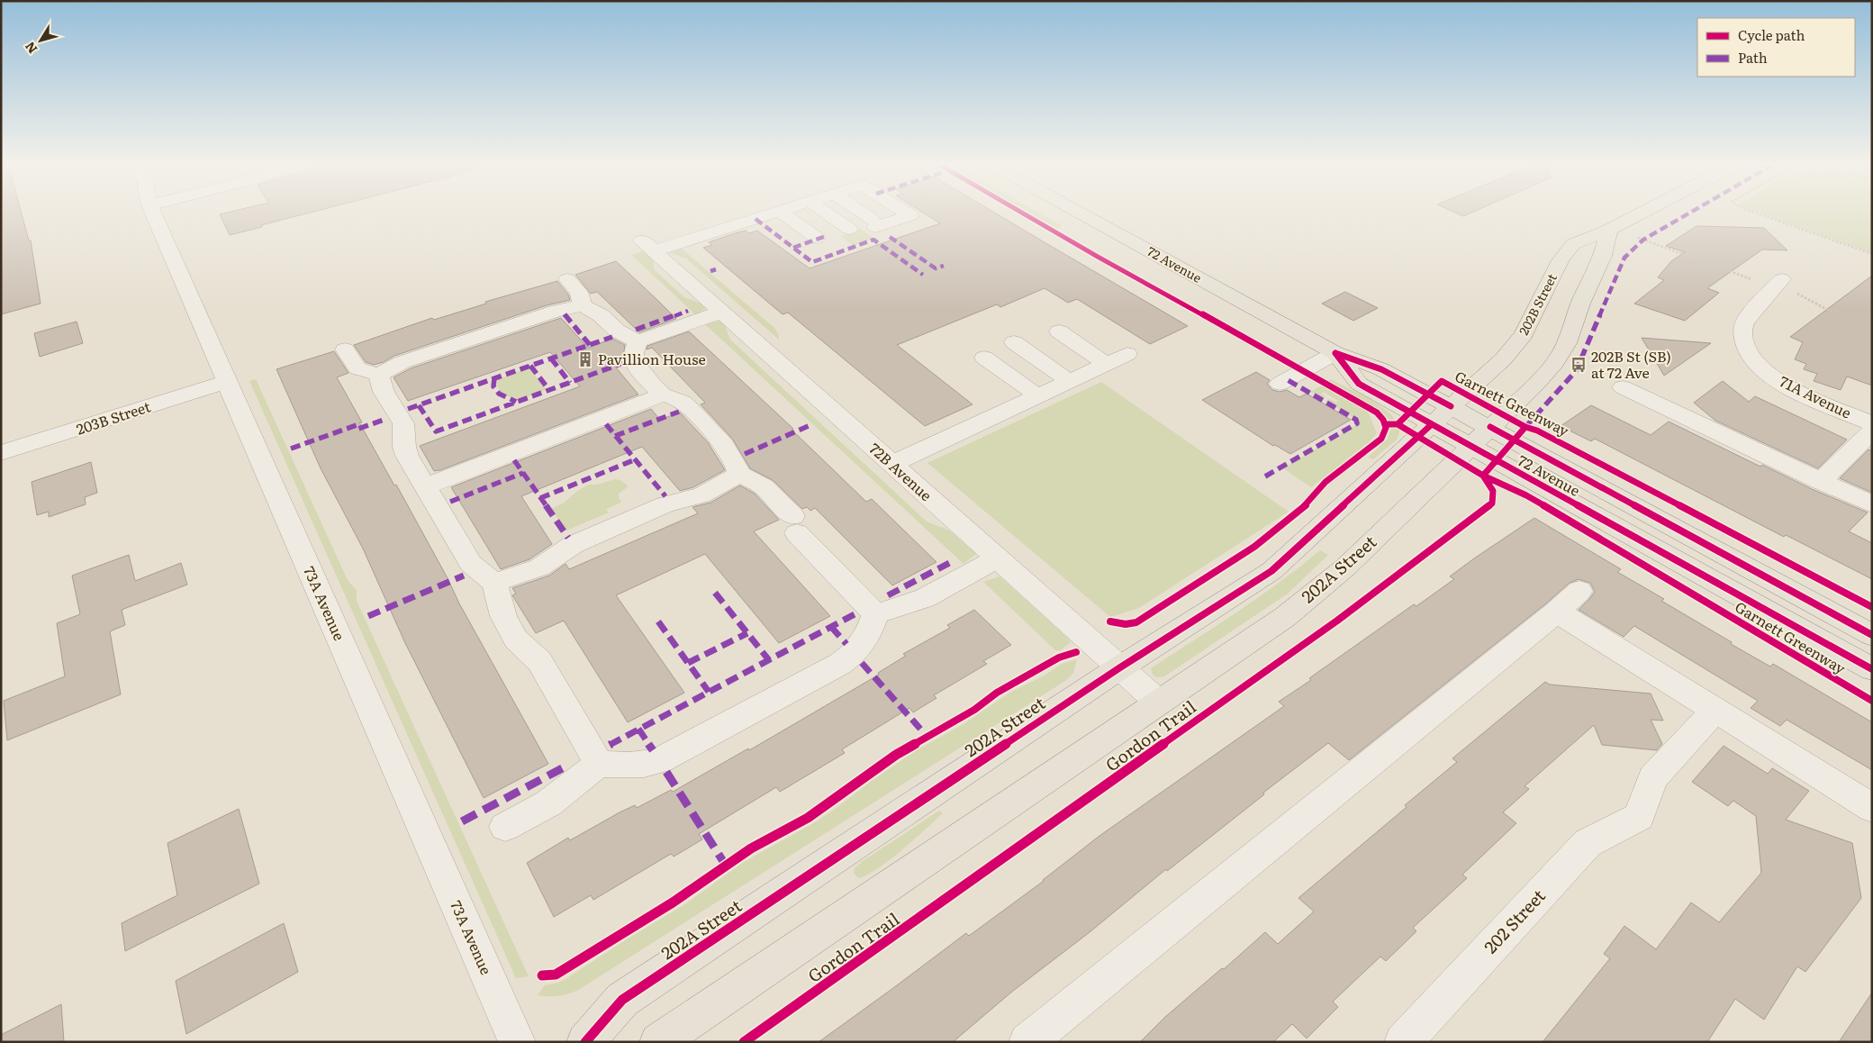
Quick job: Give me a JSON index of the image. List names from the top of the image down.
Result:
{
  "streets": {
    "main road": ["72 Avenue", "202B Street", "202A Street"],
    "street": [
      "71A Avenue",
      "203B Street",
      "72B Avenue",
      "73A Avenue",
      "202 Street"
    ],
    "cycle path": ["Garnett Greenway", "Gordon Trail"]
  },
  "crossings": [
    ["72 Avenue", "202B Street"],
    ["72 Avenue", "202A Street"],
    ["202B Street", "202A Street"],
    ["203B Street", "73A Avenue"],
    ["72B Avenue", "202A Street"]
  ],
  "places": {
    "building": ["Pavillion House"],
    "bus stop": ["202B St (SB) at 72 Ave"]
  },
  "legend": ["Cycle path", "Path"],
  "north": "bottom left"
}
